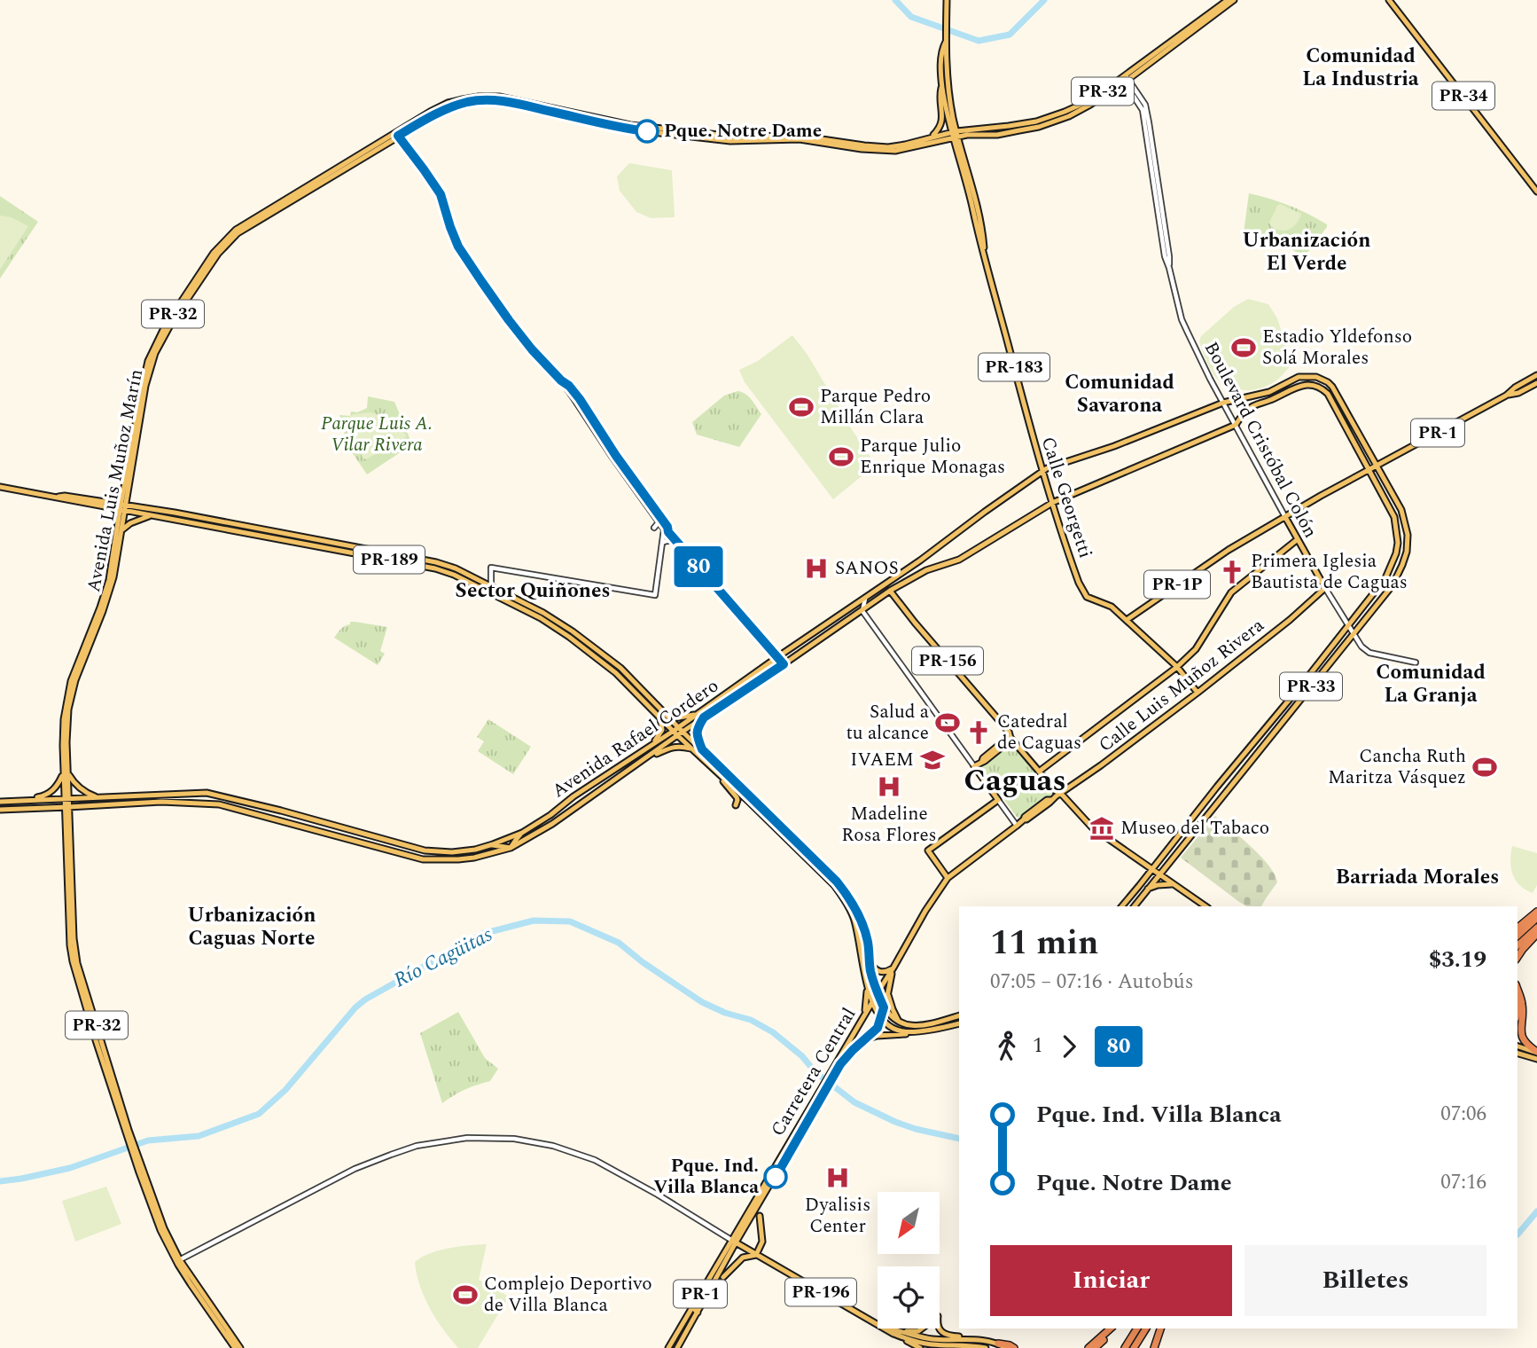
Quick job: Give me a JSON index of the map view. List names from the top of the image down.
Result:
{
  "streets": {
    "main road": [
      "PR-32",
      "PR-34",
      "PR-183",
      "PR-1",
      "Boulevard Cristóbal Colón",
      "Avenida Luis Muñoz Marín",
      "Calle Georgetti",
      "PR-189",
      "PR-1P",
      "PR-156",
      "Calle Luis Muñoz Rivera",
      "PR-33",
      "Avenida Rafael Cordero",
      "Carretera Central",
      "PR-196"
    ]
  },
  "crossings": [
    ["PR-183", "Avenida Luis Muñoz Marín"],
    ["PR-183", "Calle Georgetti"],
    ["PR-1", "Boulevard Cristóbal Colón"],
    ["PR-1", "PR-1P"],
    ["PR-1", "PR-33"],
    ["Boulevard Cristóbal Colón", "Avenida Luis Muñoz Marín"],
    ["Boulevard Cristóbal Colón", "PR-1P"],
    ["Boulevard Cristóbal Colón", "Calle Luis Muñoz Rivera"],
    ["Boulevard Cristóbal Colón", "PR-33"],
    ["Boulevard Cristóbal Colón", "Avenida Rafael Cordero"],
    ["Avenida Luis Muñoz Marín", "Calle Georgetti"],
    ["Avenida Luis Muñoz Marín", "PR-189"],
    ["Avenida Luis Muñoz Marín", "Avenida Rafael Cordero"],
    ["Calle Georgetti", "PR-1P"],
    ["Calle Georgetti", "Calle Luis Muñoz Rivera"],
    ["Calle Georgetti", "PR-33"],
    ["Calle Georgetti", "Avenida Rafael Cordero"],
    ["PR-189", "Avenida Rafael Cordero"],
    ["PR-189", "Carretera Central"],
    ["PR-156", "Avenida Rafael Cordero"],
    ["Calle Luis Muñoz Rivera", "Carretera Central"],
    ["PR-33", "Avenida Rafael Cordero"],
    ["Carretera Central", "PR-196"]
  ],
  "districts": [
    "Comunidad La Industria",
    "Urbanización El Verde",
    "Comunidad Savarona",
    "Sector Quiñones",
    "Comunidad La Granja",
    "Caguas",
    "Barriada Morales",
    "Urbanización Caguas Norte"
  ],
  "water": ["Río Cagüitas"],
  "parks": ["Parque Luis A. Vilar Rivera"],
  "places": {
    "other": ["Pque. Notre Dame", "Pque. Ind. Villa Blanca"],
    "sports": [
      "Estadio Yldefonso Solá Morales",
      "Parque Pedro Millán Clara",
      "Parque Julio Enrique Monagas",
      "Salud a tu alcance",
      "Cancha Ruth Maritza Vásquez",
      "Complejo Deportivo de Villa Blanca"
    ],
    "hospital": ["SANOS", "Madeline Rosa Flores", "Dyalisis Center"],
    "church": ["Primera Iglesia Bautista de Caguas", "Catedral de Caguas"],
    "school or university": ["IVAEM"],
    "museum": ["Museo del Tabaco"]
  },
  "lines": ["bus line 80"],
  "north": "bottom left",
  "page": {
    "on_map": "80",
    "heading": ["11 min", "07:05 – 07:16 · Autobús", "$3.19"],
    "legs": ["1", "80"],
    "list": [
      {
        "name": "Pque. Ind. Villa Blanca",
        "value": "07:06"
      },
      {
        "name": "Pque. Notre Dame",
        "value": "07:16"
      }
    ],
    "buttons": ["Iniciar", "Billetes"]
  }
}
